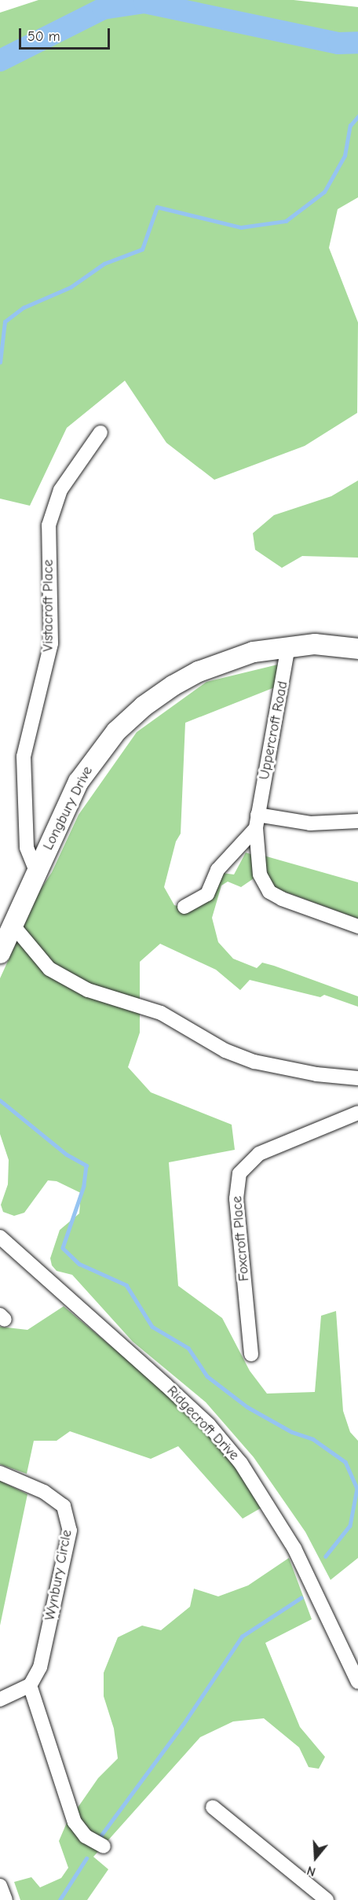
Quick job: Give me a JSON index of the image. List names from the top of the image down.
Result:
{
  "streets": {
    "street": [
      "Vistacroft Place",
      "Uppercroft Road",
      "Longbury Drive",
      "Foxcroft Place",
      "Ridgecroft Drive",
      "Wynbury Circle"
    ]
  },
  "crossings": [
    ["Vistacroft Place", "Longbury Drive"],
    ["Uppercroft Road", "Longbury Drive"]
  ],
  "scale_bar": "50 m",
  "north": "bottom"
}
